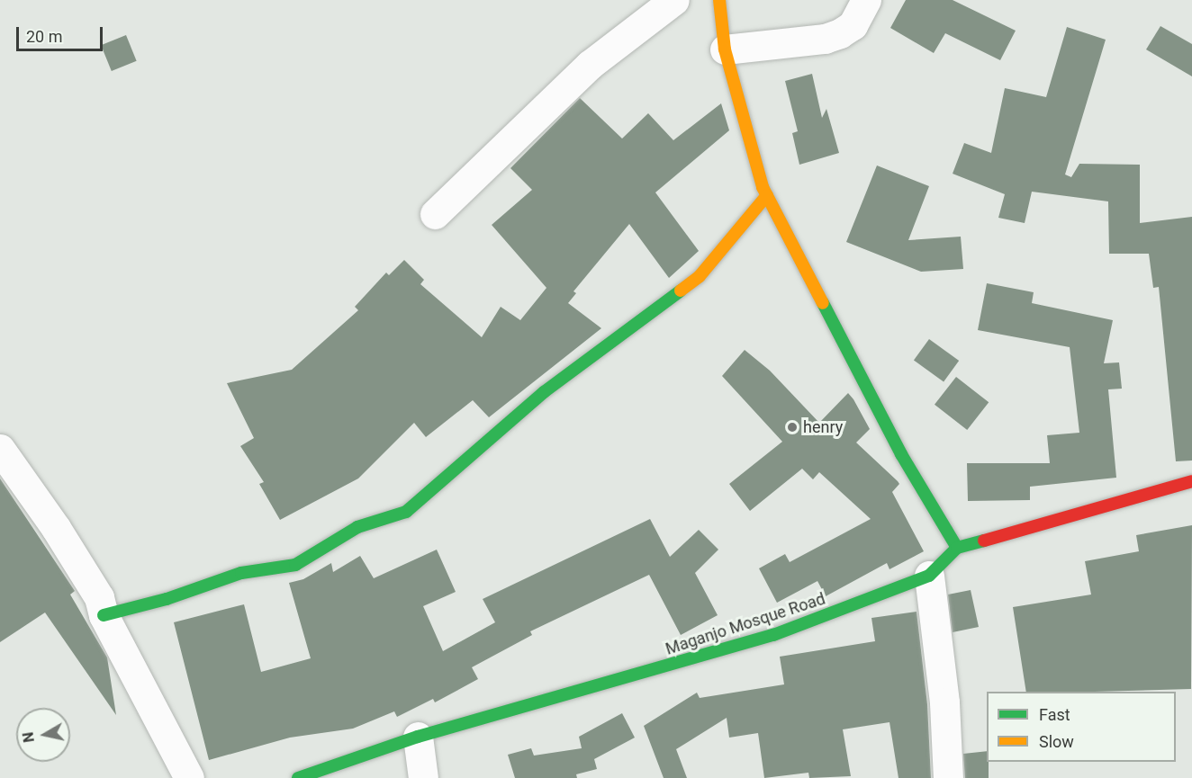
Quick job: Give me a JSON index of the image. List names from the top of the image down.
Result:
{
  "streets": {
    "street": ["Maganjo Mosque Road"]
  },
  "places": ["henry"],
  "legend": ["Fast", "Slow"],
  "scale_bar": "20 m",
  "north": "left"
}
